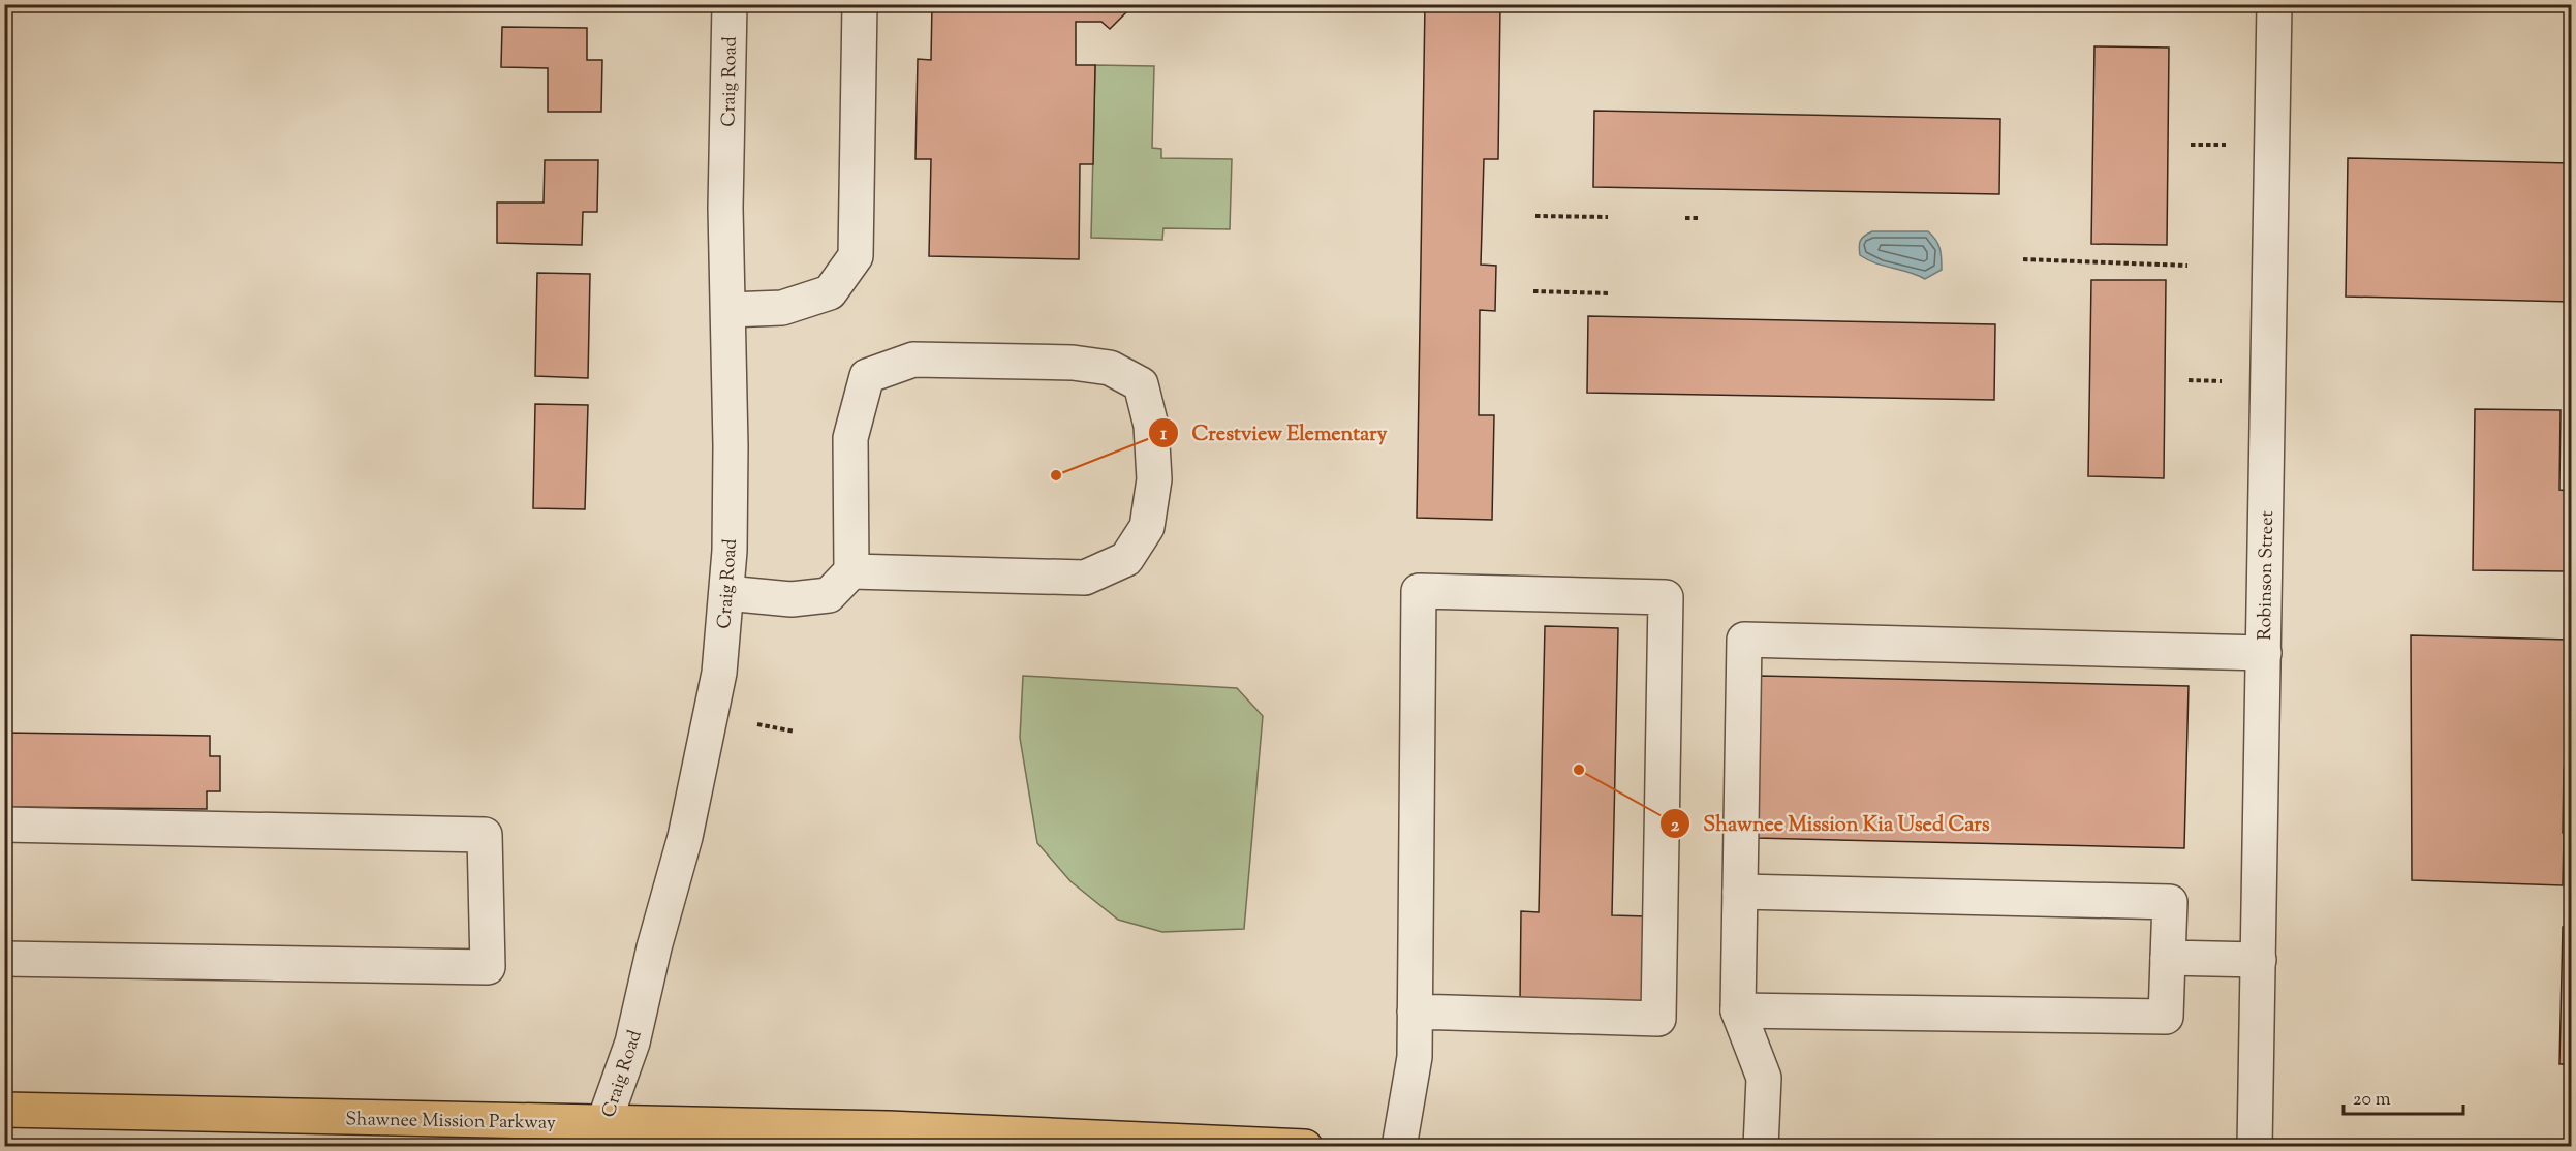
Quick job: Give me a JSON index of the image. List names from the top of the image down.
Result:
{
  "streets": {
    "highway": ["Shawnee Mission Parkway"],
    "street": ["Craig Road", "Robinson Street"]
  },
  "crossings": [
    ["Craig Road", "Shawnee Mission Parkway"]
  ],
  "places": ["Crestview Elementary", "Shawnee Mission Kia Used Cars"],
  "scale_bar": "20 m"
}
